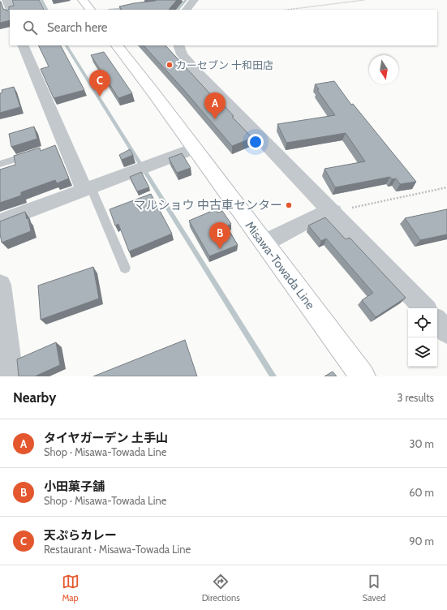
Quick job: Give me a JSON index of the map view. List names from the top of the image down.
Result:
{
  "streets": {
    "main road": ["Misawa-Towada Line"]
  },
  "places": ["カーセブン 十和田店", "マルショウ 中古車センター"],
  "north": "bottom",
  "page": {
    "search": "Search here",
    "pins": ["C", "A", "B"],
    "heading": ["Nearby", "3 results"],
    "list": [
      {
        "mark": "A",
        "name": "タイヤガーデン 土手山",
        "note": "Shop · Misawa-Towada Line",
        "value": "30 m"
      },
      {
        "mark": "B",
        "name": "小田菓子舗",
        "note": "Shop · Misawa-Towada Line",
        "value": "60 m"
      },
      {
        "mark": "C",
        "name": "天ぷらカレー",
        "note": "Restaurant · Misawa-Towada Line",
        "value": "90 m"
      }
    ],
    "nav": ["Map", "Directions", "Saved"]
  }
}
